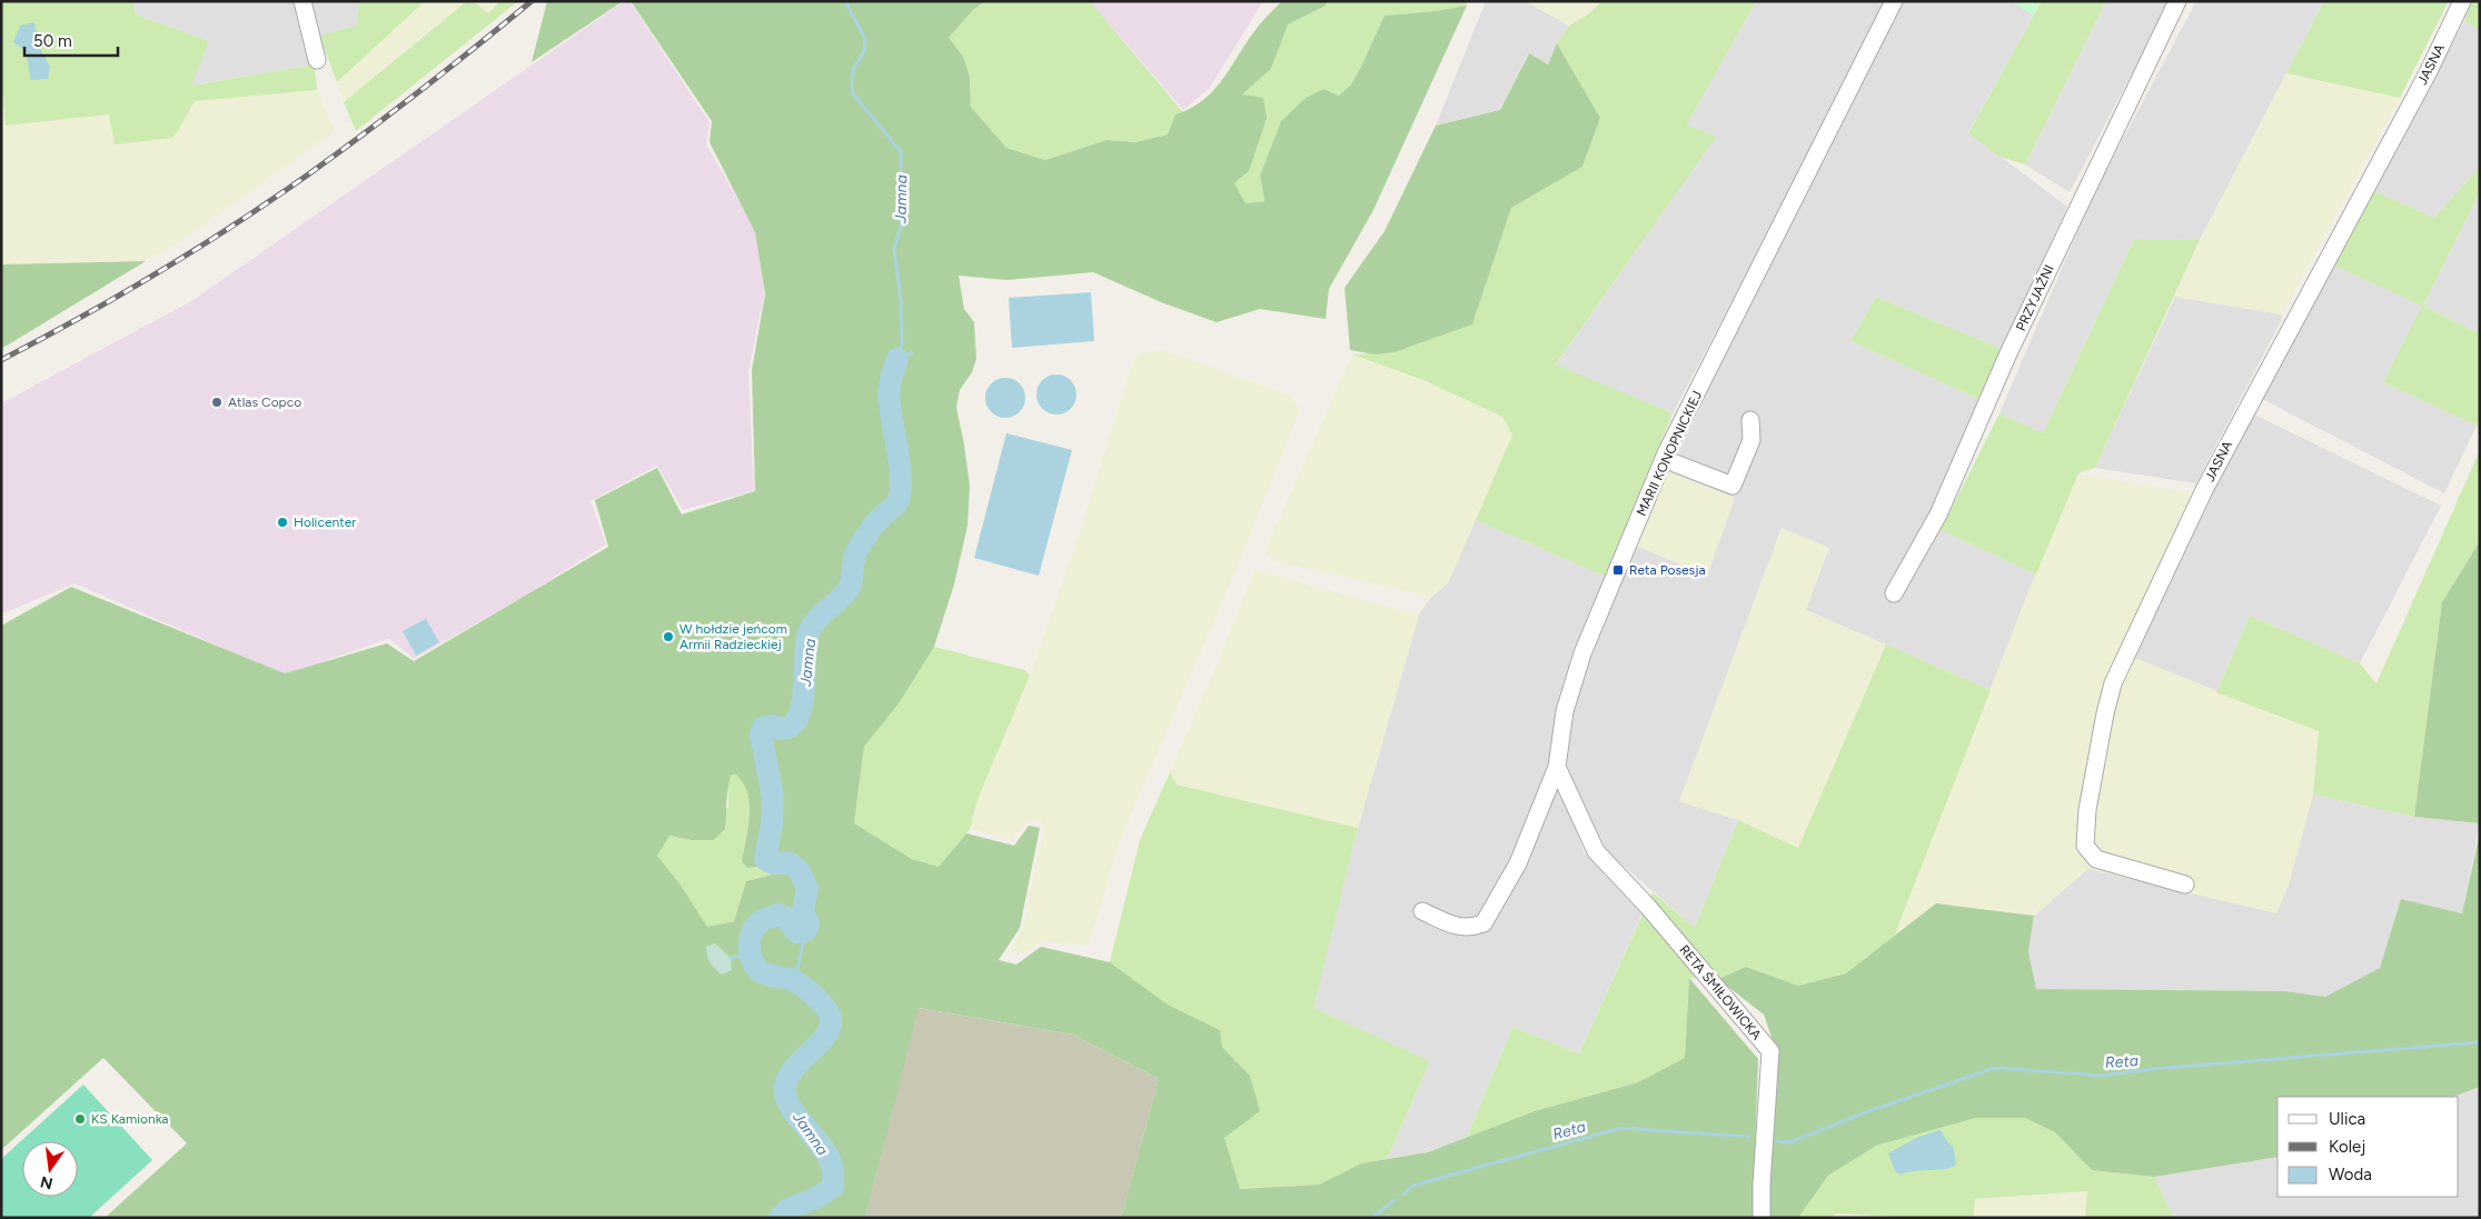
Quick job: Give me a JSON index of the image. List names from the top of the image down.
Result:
{
  "streets": {
    "street": [
      "JASNA",
      "PRZYJAŹNI",
      "MARII KONOPNICKIEJ",
      "RETA ŚMIŁOWICKA"
    ]
  },
  "crossings": [
    ["MARII KONOPNICKIEJ", "RETA ŚMIŁOWICKA"]
  ],
  "water": ["Jamna", "Reta"],
  "places": {
    "other": [
      "Atlas Copco",
      "Holicenter",
      "W hołdzie jeńcom Armii Radzieckiej",
      "KS Kamionka"
    ],
    "transit": ["Reta Posesja"]
  },
  "legend": ["Ulica", "Kolej", "Woda"],
  "scale_bar": "50 m",
  "north": "bottom"
}
